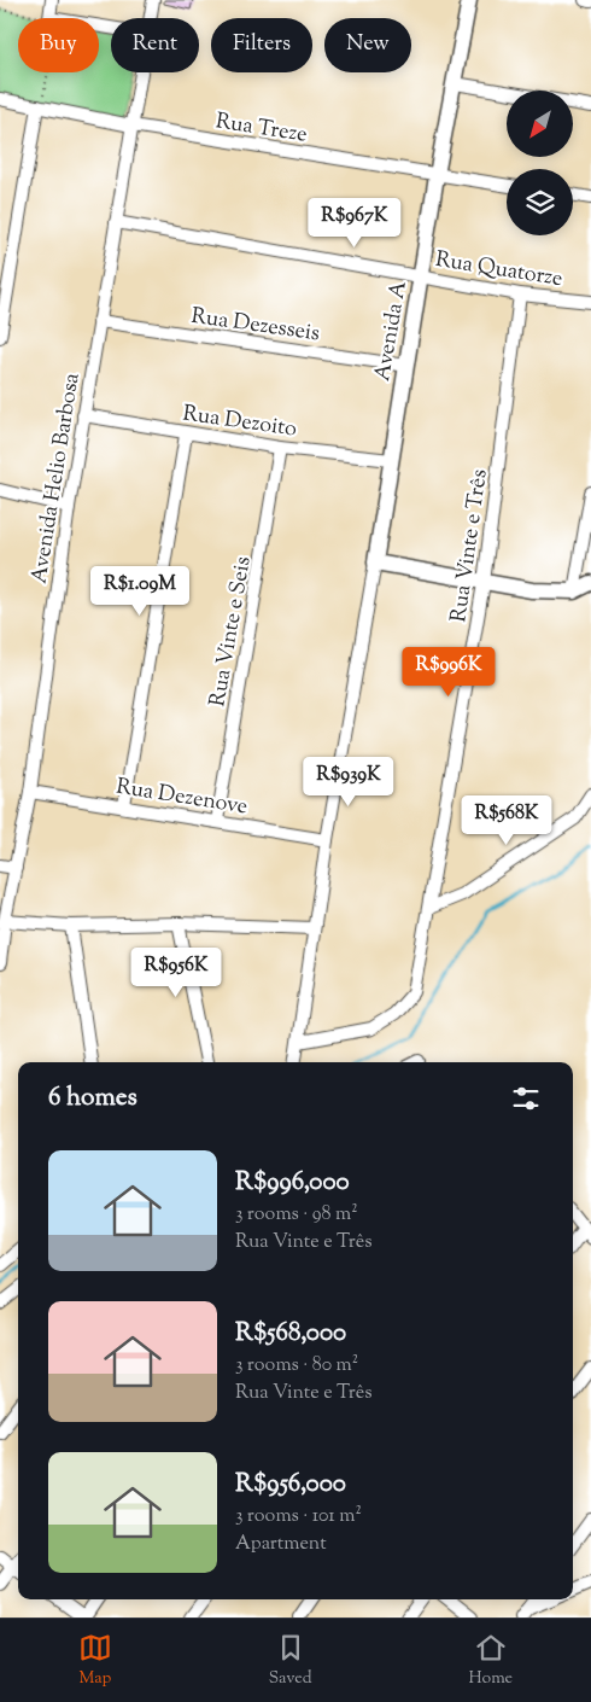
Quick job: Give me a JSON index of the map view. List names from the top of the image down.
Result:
{
  "streets": {
    "main road": ["Avenida A"],
    "street": [
      "Rua Treze",
      "Rua Quatorze",
      "Rua Dezesseis",
      "Rua Dezoito",
      "Avenida Helio Barbosa",
      "Rua Vinte e Três",
      "Rua Vinte e Seis",
      "Rua Dezenove"
    ]
  },
  "crossings": [
    ["Rua Treze", "Avenida A"],
    ["Rua Treze", "Avenida Helio Barbosa"],
    ["Rua Quatorze", "Avenida A"],
    ["Rua Quatorze", "Avenida Helio Barbosa"],
    ["Rua Quatorze", "Rua Vinte e Três"],
    ["Rua Dezesseis", "Avenida A"],
    ["Rua Dezesseis", "Avenida Helio Barbosa"],
    ["Avenida A", "Rua Dezoito"],
    ["Rua Dezoito", "Avenida Helio Barbosa"],
    ["Rua Dezoito", "Rua Vinte e Seis"],
    ["Avenida Helio Barbosa", "Rua Dezenove"],
    ["Rua Vinte e Seis", "Rua Dezenove"]
  ],
  "north": "bottom left",
  "page": {
    "chip": [
      "Buy",
      "Rent",
      "Filters",
      "New"
    ],
    "price": [
      "R$967K",
      "R$1.09M",
      "R$996K",
      "R$939K",
      "R$568K",
      "R$956K"
    ],
    "heading": "6 homes",
    "list": [
      {
        "name": "R$996,000",
        "note": "3 rooms · 98 m² · Rua Vinte e Três"
      },
      {
        "name": "R$568,000",
        "note": "3 rooms · 80 m² · Rua Vinte e Três"
      },
      {
        "name": "R$956,000",
        "note": "3 rooms · 101 m² · Apartment"
      }
    ],
    "tabs": ["Map", "Saved", "Home"]
  }
}
